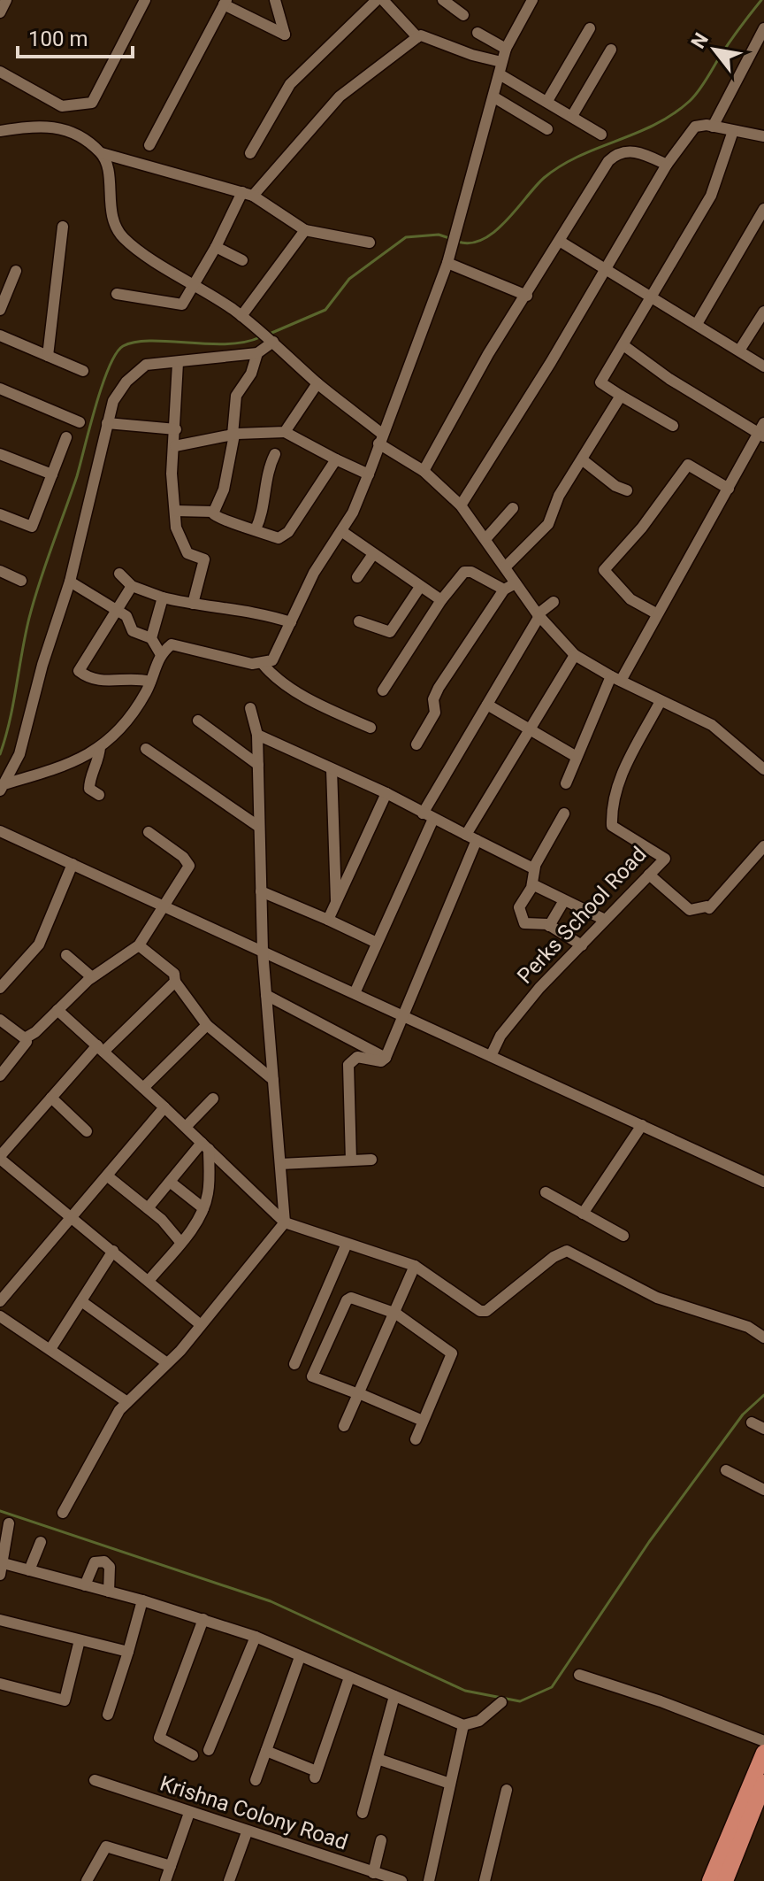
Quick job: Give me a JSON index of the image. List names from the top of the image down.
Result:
{
  "streets": {
    "street": ["Perks School Road", "Krishna Colony Road"]
  },
  "scale_bar": "100 m",
  "north": "top left"
}
